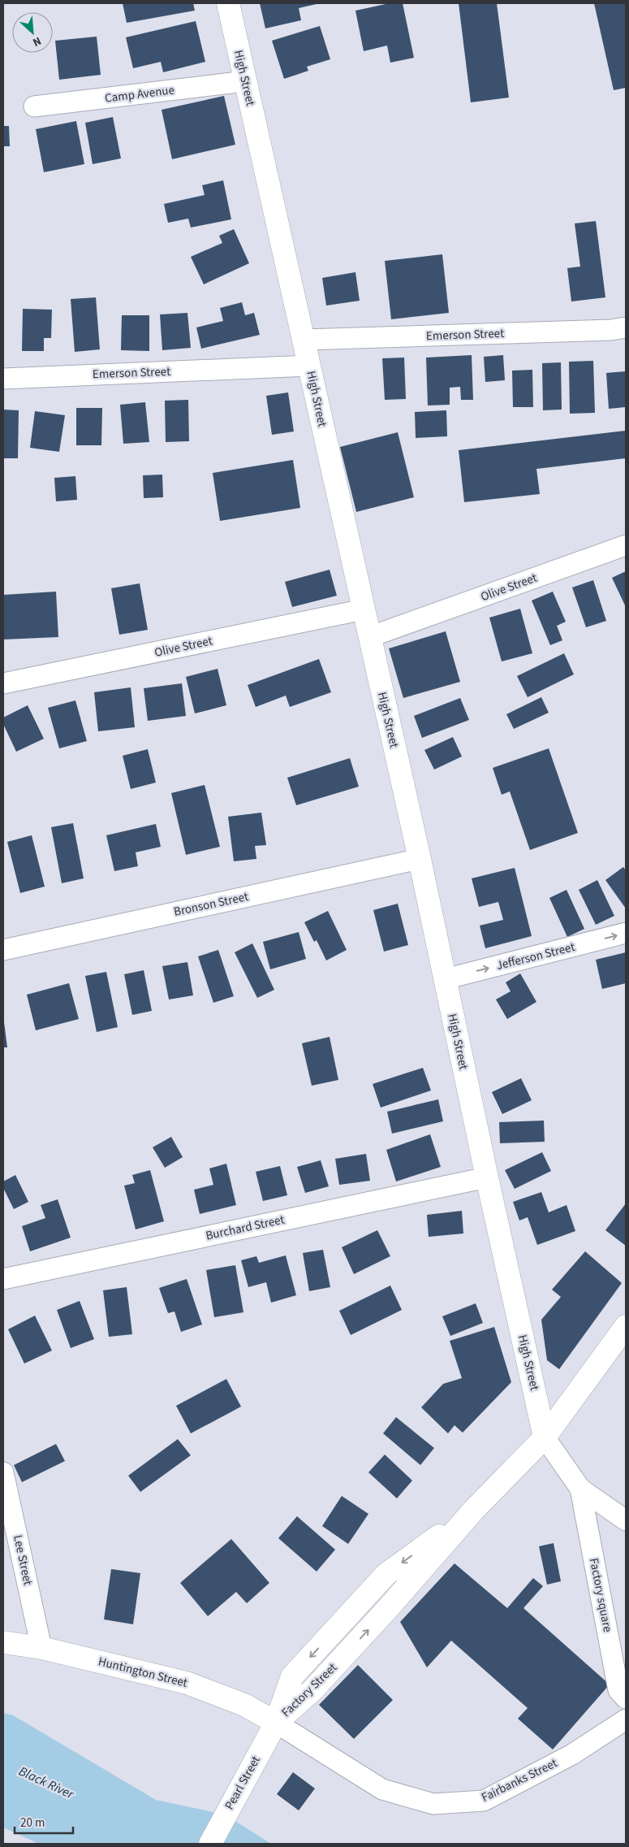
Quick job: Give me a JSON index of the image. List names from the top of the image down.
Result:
{
  "streets": {
    "street": [
      "High Street",
      "Camp Avenue",
      "Emerson Street",
      "Olive Street",
      "Bronson Street",
      "Jefferson Street",
      "Burchard Street",
      "Lee Street",
      "Factory square",
      "Huntington Street",
      "Factory Street",
      "Fairbanks Street",
      "Pearl Street"
    ]
  },
  "crossings": [
    ["High Street", "Camp Avenue"],
    ["High Street", "Emerson Street"],
    ["High Street", "Olive Street"],
    ["High Street", "Bronson Street"],
    ["High Street", "Jefferson Street"],
    ["High Street", "Burchard Street"],
    ["High Street", "Factory Street"],
    ["Lee Street", "Huntington Street"],
    ["Huntington Street", "Factory Street"],
    ["Huntington Street", "Fairbanks Street"],
    ["Huntington Street", "Pearl Street"],
    ["Factory Street", "Fairbanks Street"],
    ["Factory Street", "Pearl Street"],
    ["Fairbanks Street", "Pearl Street"]
  ],
  "one_way": ["Jefferson Street"],
  "water": ["Black River"],
  "scale_bar": "20 m",
  "north": "bottom right"
}
